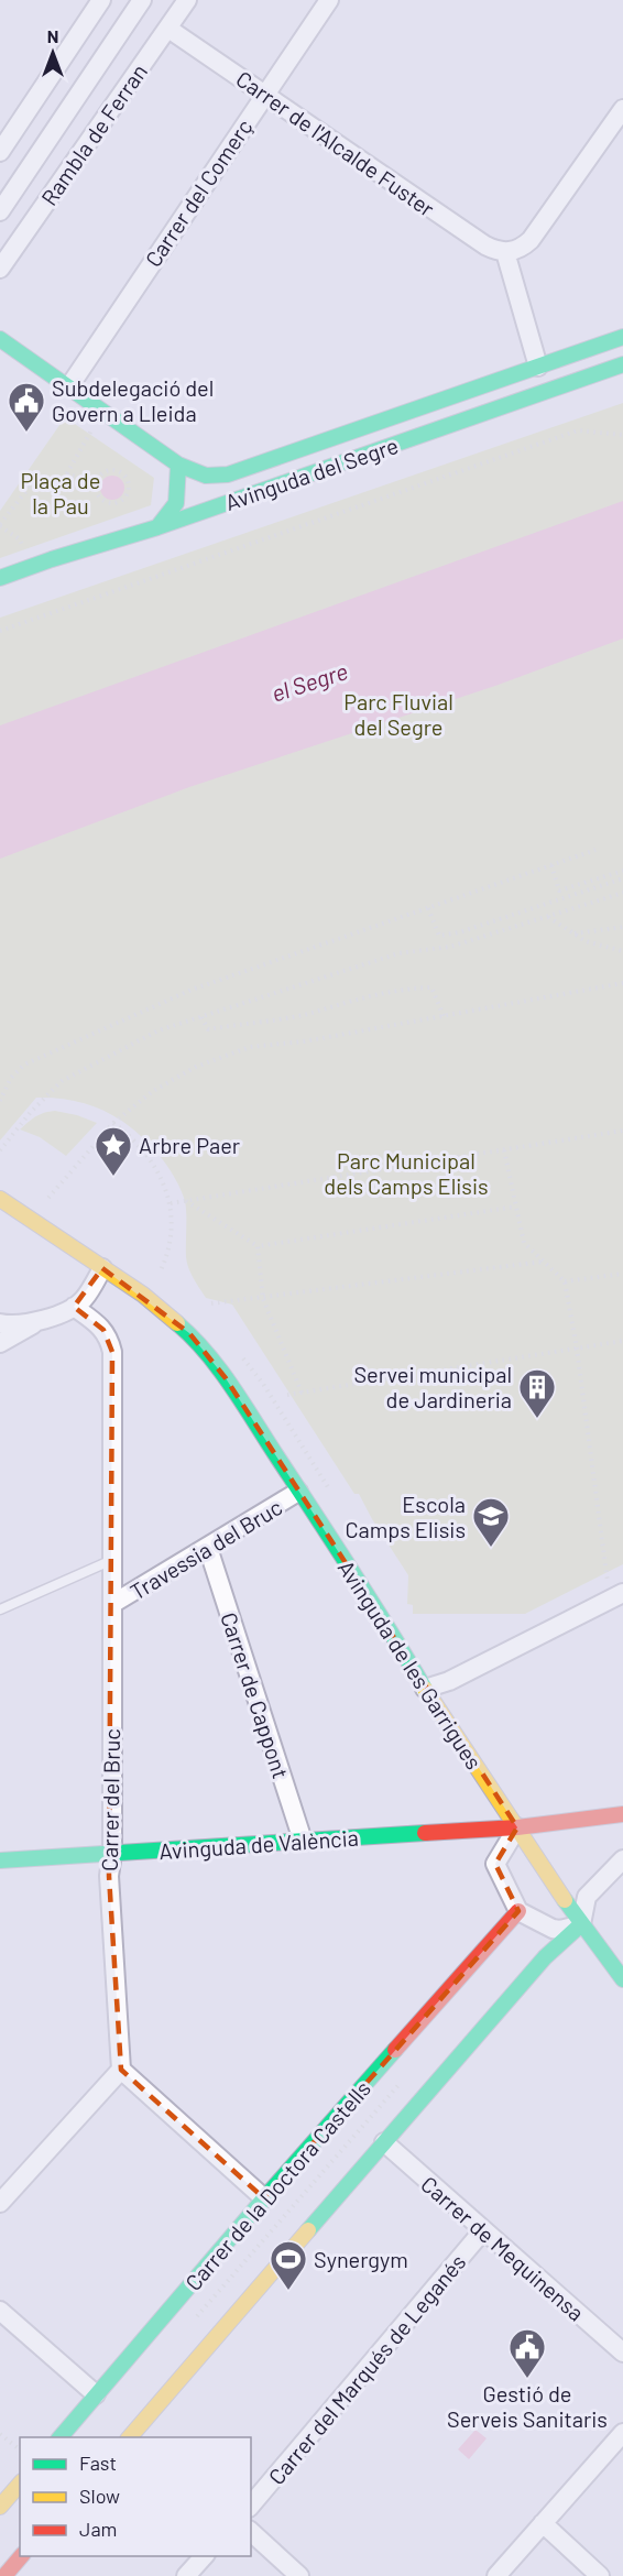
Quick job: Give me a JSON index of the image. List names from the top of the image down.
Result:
{
  "streets": {
    "main road": [
      "Avinguda del Segre",
      "Avinguda de les Garrigues",
      "Avinguda de València",
      "Carrer de la Doctora Castells"
    ],
    "street": [
      "Rambla de Ferran",
      "Carrer de l'Alcalde Fuster",
      "Carrer del Comerç",
      "Travessia del Bruc",
      "Carrer de Cappont",
      "Carrer del Bruc",
      "Carrer de Mequinensa",
      "Carrer del Marqués de Leganés"
    ]
  },
  "crossings": [
    ["Rambla de Ferran", "Carrer de l'Alcalde Fuster"],
    ["Carrer de l'Alcalde Fuster", "Carrer del Comerç"],
    ["Carrer del Comerç", "Avinguda del Segre"],
    ["Travessia del Bruc", "Avinguda de les Garrigues"],
    ["Travessia del Bruc", "Carrer de Cappont"],
    ["Travessia del Bruc", "Carrer del Bruc"],
    ["Avinguda de les Garrigues", "Avinguda de València"],
    ["Carrer de Cappont", "Avinguda de València"],
    ["Carrer del Bruc", "Avinguda de València"],
    ["Carrer de Mequinensa", "Carrer del Marqués de Leganés"]
  ],
  "water": ["el Segre"],
  "parks": ["Plaça de la Pau", "Parc Fluvial del Segre", "Parc Municipal dels Camps Elisis"],
  "places": {
    "public building": ["Subdelegació del Govern a Lleida", "Gestió de Serveis Sanitaris"],
    "place": ["Arbre Paer"],
    "building": ["Servei municipal de Jardineria"],
    "school or university": ["Escola Camps Elisis"],
    "sports": ["Synergym"]
  },
  "legend": ["Fast", "Slow", "Jam"],
  "north": "top"
}
